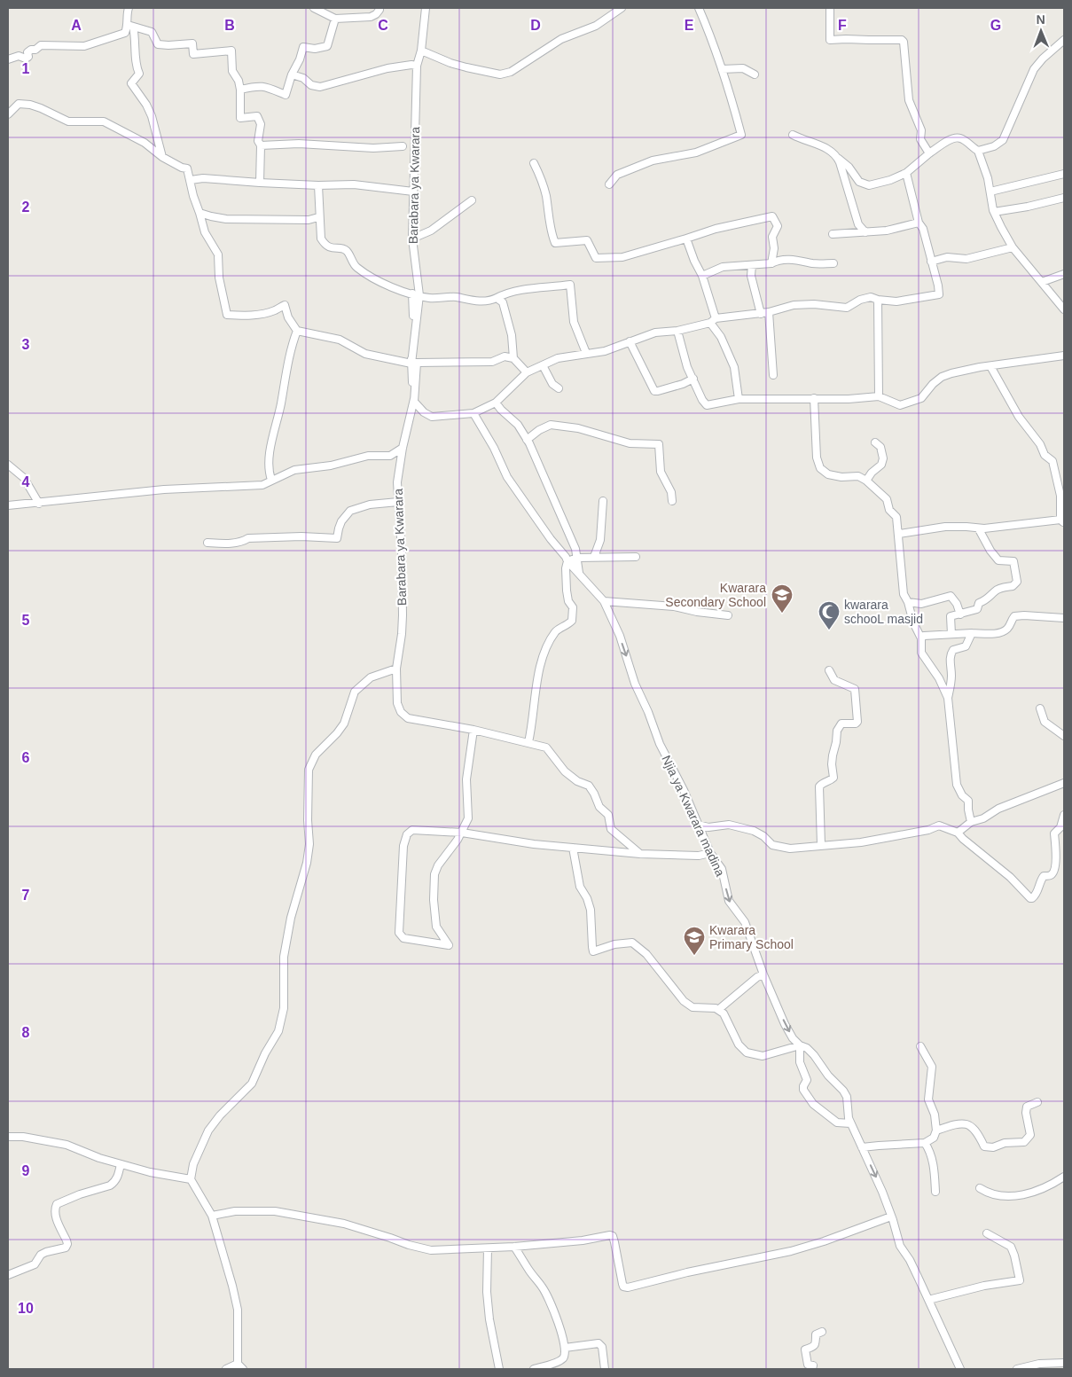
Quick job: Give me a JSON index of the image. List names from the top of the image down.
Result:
{
  "streets": {
    "street": ["Barabara ya Kwarara", "Njia ya Kwarara madina"]
  },
  "one_way": ["Njia ya Kwarara madina"],
  "places": {
    "school or university": ["Kwarara Secondary School", "Kwarara Primary School"],
    "mosque": ["kwarara schooL masjid"]
  },
  "north": "top",
  "grid": {
    "columns": [
      "A",
      "B",
      "C",
      "D",
      "E",
      "F",
      "G"
    ],
    "rows": [
      "1",
      "2",
      "3",
      "4",
      "5",
      "6",
      "7",
      "8",
      "9",
      "10"
    ]
  }
}
